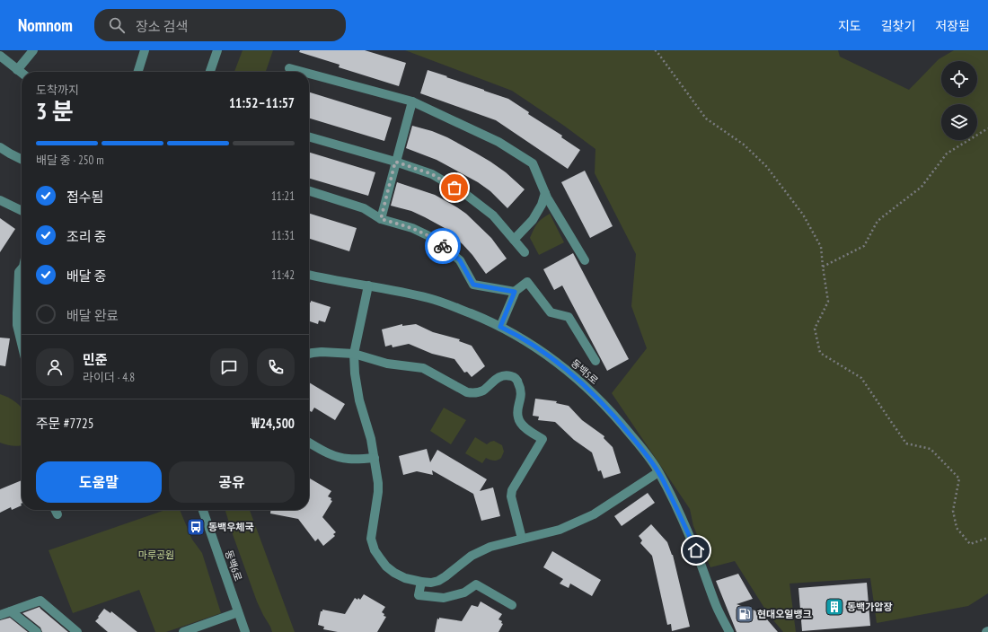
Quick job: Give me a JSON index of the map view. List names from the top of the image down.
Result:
{
  "streets": {
    "street": ["동백5로", "동백6로"]
  },
  "parks": ["마루공원"],
  "places": {
    "bus stop": ["동백우체국"],
    "building": ["동백가압장"],
    "fuel station": ["현대오일뱅크"]
  },
  "page": {
    "header": "Nomnom",
    "search": "장소 검색",
    "nav": ["지도", "길찾기", "저장됨"],
    "heading": ["3 분", "도착까지", "11:52–11:57"],
    "panel": [
      "민준",
      "라이더 · 4.8",
      "주문 #7725",
      "₩24,500"
    ],
    "bar": "배달 중 · 250 m",
    "list": [
      ["접수됨", "11:21"],
      ["조리 중", "11:31"],
      ["배달 중", "11:42"],
      "배달 완료"
    ],
    "buttons": ["도움말", "공유"]
  }
}
